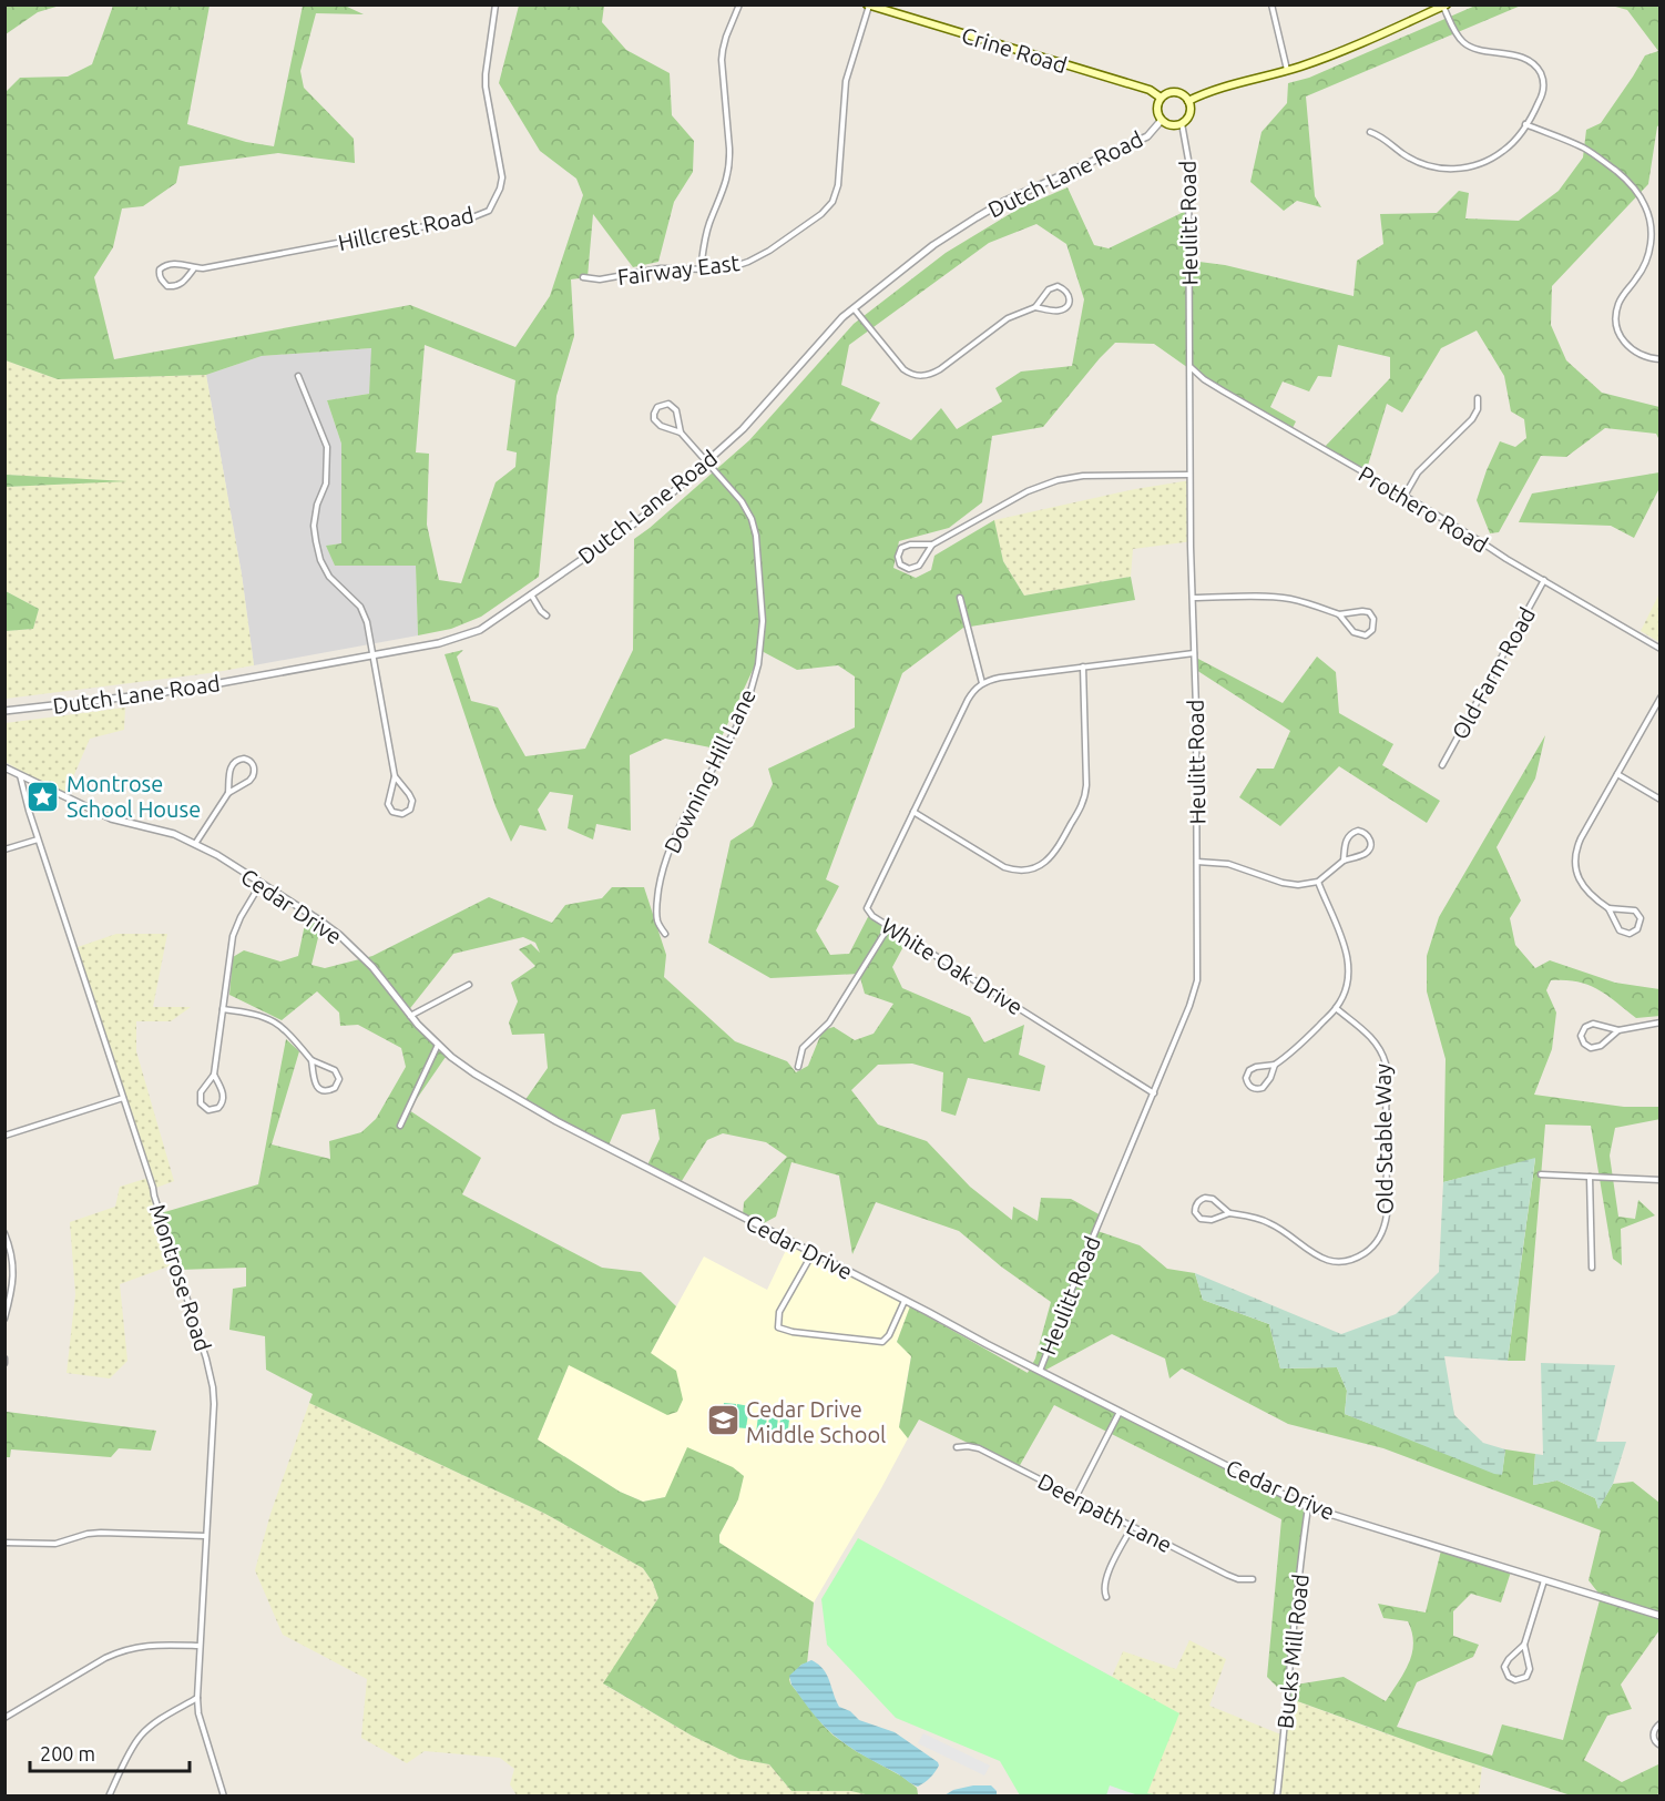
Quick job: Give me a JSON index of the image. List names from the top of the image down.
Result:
{
  "streets": {
    "main road": ["Crine Road"],
    "street": [
      "Dutch Lane Road",
      "Heulitt Road",
      "Hillcrest Road",
      "Fairway East",
      "Prothero Road",
      "Old Farm Road",
      "Downing Hill Lane",
      "Cedar Drive",
      "White Oak Drive",
      "Old Stable Way",
      "Montrose Road",
      "Deerpath Lane",
      "Bucks Mill Road"
    ]
  },
  "crossings": [
    ["Crine Road", "Dutch Lane Road"],
    ["Crine Road", "Heulitt Road"],
    ["Crine Road", "Fairway East"],
    ["Dutch Lane Road", "Heulitt Road"],
    ["Dutch Lane Road", "Downing Hill Lane"],
    ["Heulitt Road", "Prothero Road"],
    ["Heulitt Road", "Cedar Drive"],
    ["Heulitt Road", "White Oak Drive"],
    ["Prothero Road", "Old Farm Road"],
    ["Cedar Drive", "Montrose Road"],
    ["Cedar Drive", "Bucks Mill Road"]
  ],
  "places": {
    "place": ["Montrose School House"],
    "school or university": ["Cedar Drive Middle School"]
  },
  "scale_bar": "200 m"
}
